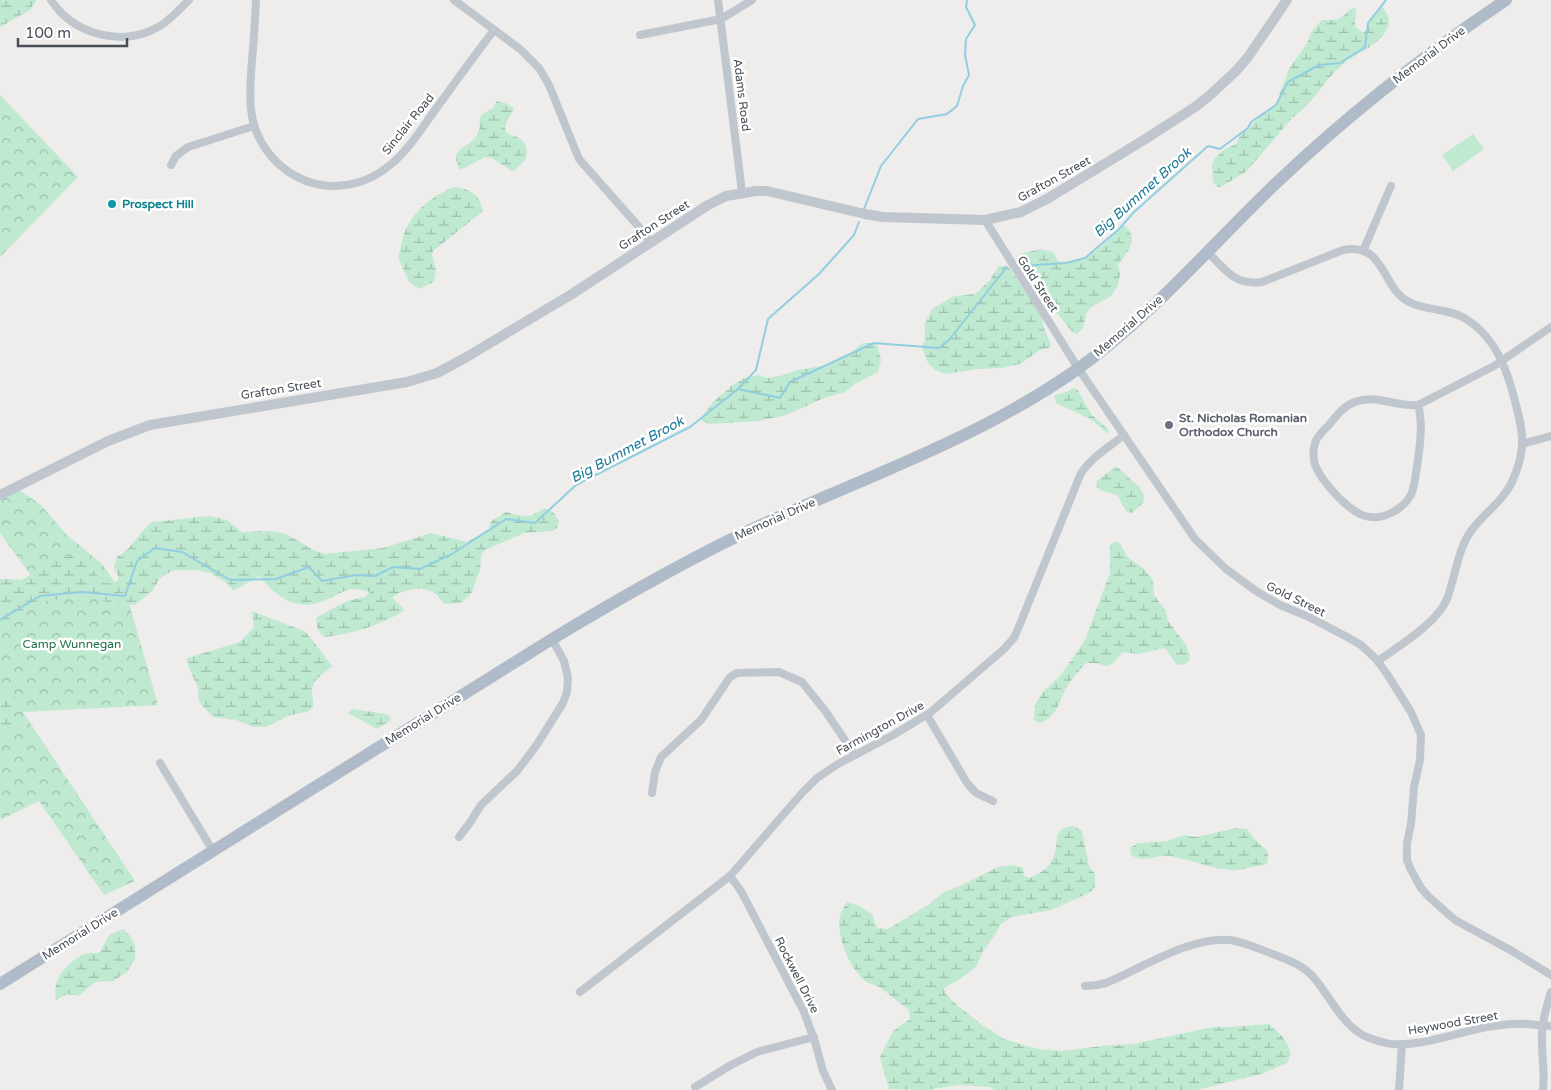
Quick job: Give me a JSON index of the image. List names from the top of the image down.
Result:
{
  "streets": {
    "main road": ["Memorial Drive"],
    "street": [
      "Adams Road",
      "Sinclair Road",
      "Grafton Street",
      "Gold Street",
      "Farmington Drive",
      "Rockwell Drive",
      "Heywood Street"
    ]
  },
  "crossings": [
    ["Memorial Drive", "Gold Street"],
    ["Adams Road", "Grafton Street"],
    ["Grafton Street", "Gold Street"],
    ["Gold Street", "Farmington Drive"],
    ["Farmington Drive", "Rockwell Drive"]
  ],
  "water": ["Big Bummet Brook"],
  "parks": ["Camp Wunnegan"],
  "places": ["Prospect Hill", "St. Nicholas Romanian Orthodox Church"],
  "scale_bar": "100 m"
}
